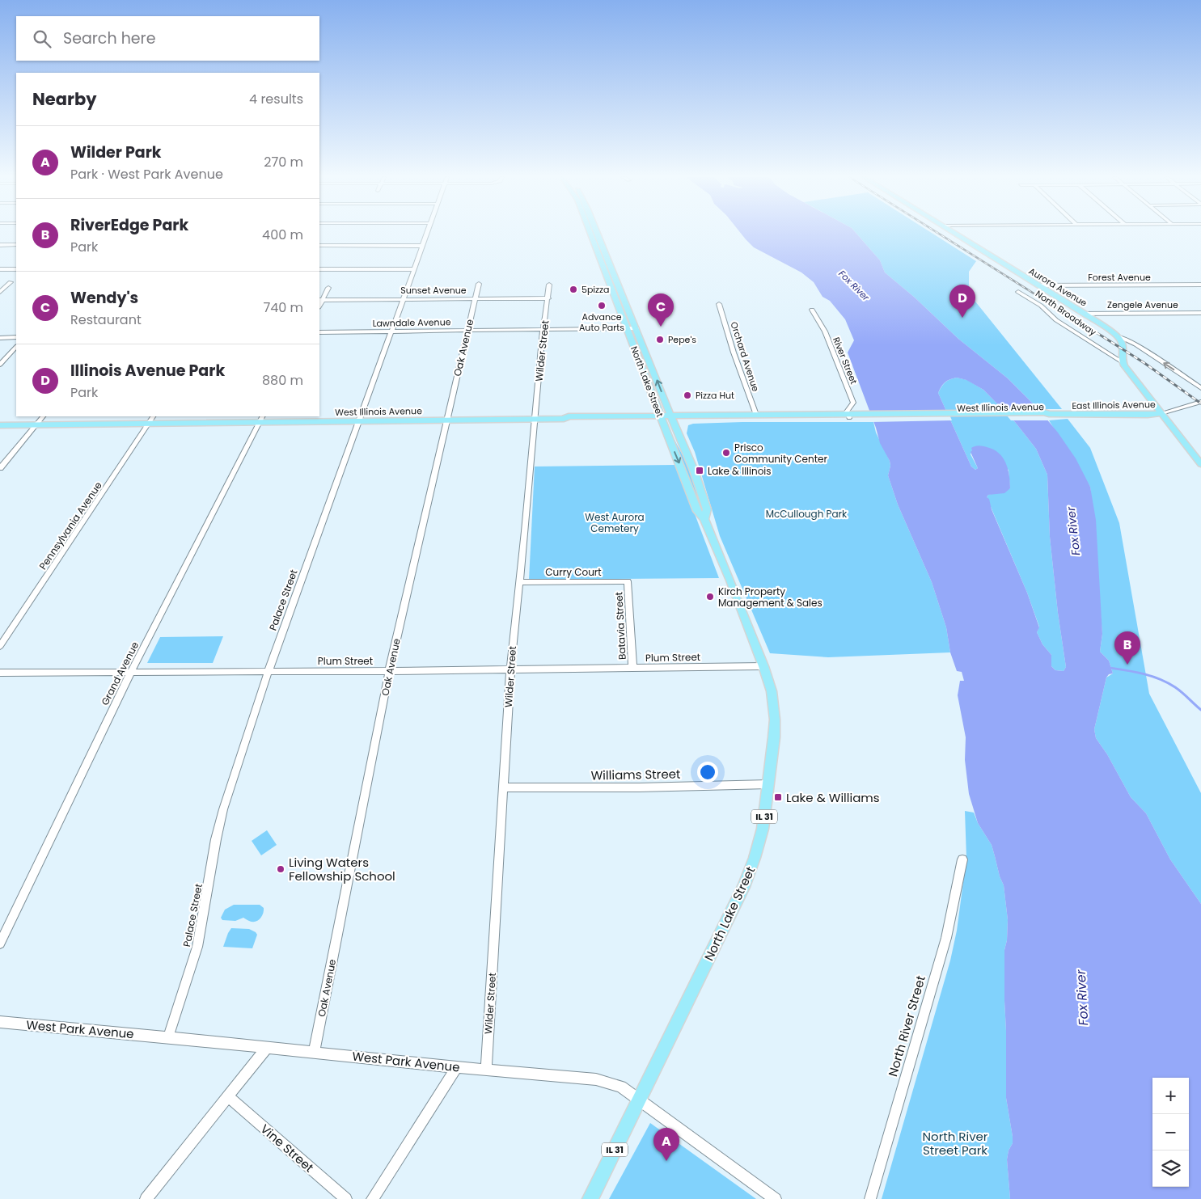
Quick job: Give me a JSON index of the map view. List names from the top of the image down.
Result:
{
  "streets": {
    "main road": [
      "Aurora Avenue",
      "North Broadway",
      "North Lake Street",
      "East Illinois Avenue",
      "West Illinois Avenue",
      "IL 31"
    ],
    "street": [
      "Forest Avenue",
      "Sunset Avenue",
      "Zengele Avenue",
      "Lawndale Avenue",
      "Oak Avenue",
      "Wilder Street",
      "Orchard Avenue",
      "River Street",
      "Pennsylvania Avenue",
      "Curry Court",
      "Palace Street",
      "Batavia Street",
      "Plum Street",
      "Grand Avenue",
      "Williams Street",
      "North River Street",
      "West Park Avenue",
      "Vine Street"
    ]
  },
  "crossings": [
    ["Forest Avenue", "Aurora Avenue"],
    ["Aurora Avenue", "Zengele Avenue"],
    ["Sunset Avenue", "Oak Avenue"],
    ["Sunset Avenue", "Wilder Street"],
    ["Sunset Avenue", "Palace Street"],
    ["North Broadway", "East Illinois Avenue"],
    ["Lawndale Avenue", "Oak Avenue"],
    ["Lawndale Avenue", "Wilder Street"],
    ["Lawndale Avenue", "North Lake Street"],
    ["Lawndale Avenue", "Palace Street"],
    ["Oak Avenue", "West Illinois Avenue"],
    ["Oak Avenue", "Plum Street"],
    ["Oak Avenue", "West Park Avenue"],
    ["Wilder Street", "West Illinois Avenue"],
    ["Wilder Street", "Curry Court"],
    ["Wilder Street", "Plum Street"],
    ["Wilder Street", "Williams Street"],
    ["Wilder Street", "West Park Avenue"],
    ["Orchard Avenue", "West Illinois Avenue"],
    ["River Street", "West Illinois Avenue"],
    ["North Lake Street", "West Illinois Avenue"],
    ["North Lake Street", "Plum Street"],
    ["North Lake Street", "Williams Street"],
    ["North Lake Street", "West Park Avenue"],
    ["East Illinois Avenue", "West Illinois Avenue"],
    ["West Illinois Avenue", "Pennsylvania Avenue"],
    ["West Illinois Avenue", "Palace Street"],
    ["West Illinois Avenue", "Grand Avenue"],
    ["Curry Court", "Batavia Street"],
    ["Palace Street", "Plum Street"],
    ["Palace Street", "West Park Avenue"],
    ["Batavia Street", "Plum Street"],
    ["Plum Street", "Grand Avenue"]
  ],
  "water": ["Fox River"],
  "parks": ["McCullough Park", "West Aurora Cemetery", "North River Street Park"],
  "places": {
    "other": [
      "5pizza",
      "Advance Auto Parts",
      "Pepe's",
      "Pizza Hut",
      "Prisco Community Center",
      "Kirch Property Management & Sales",
      "Living Waters Fellowship School"
    ],
    "transit": ["Lake & Illinois", "Lake & Williams"]
  },
  "page": {
    "search": "Search here",
    "heading": ["Nearby", "4 results"],
    "list": [
      {
        "mark": "A",
        "name": "Wilder Park",
        "note": "Park · West Park Avenue",
        "value": "270 m"
      },
      {
        "mark": "B",
        "name": "RiverEdge Park",
        "note": "Park",
        "value": "400 m"
      },
      {
        "mark": "C",
        "name": "Wendy's",
        "note": "Restaurant",
        "value": "740 m"
      },
      {
        "mark": "D",
        "name": "Illinois Avenue Park",
        "note": "Park",
        "value": "880 m"
      }
    ],
    "pins": [
      "D",
      "C",
      "B",
      "A"
    ],
    "map_buttons": ["+", "−"]
  }
}
